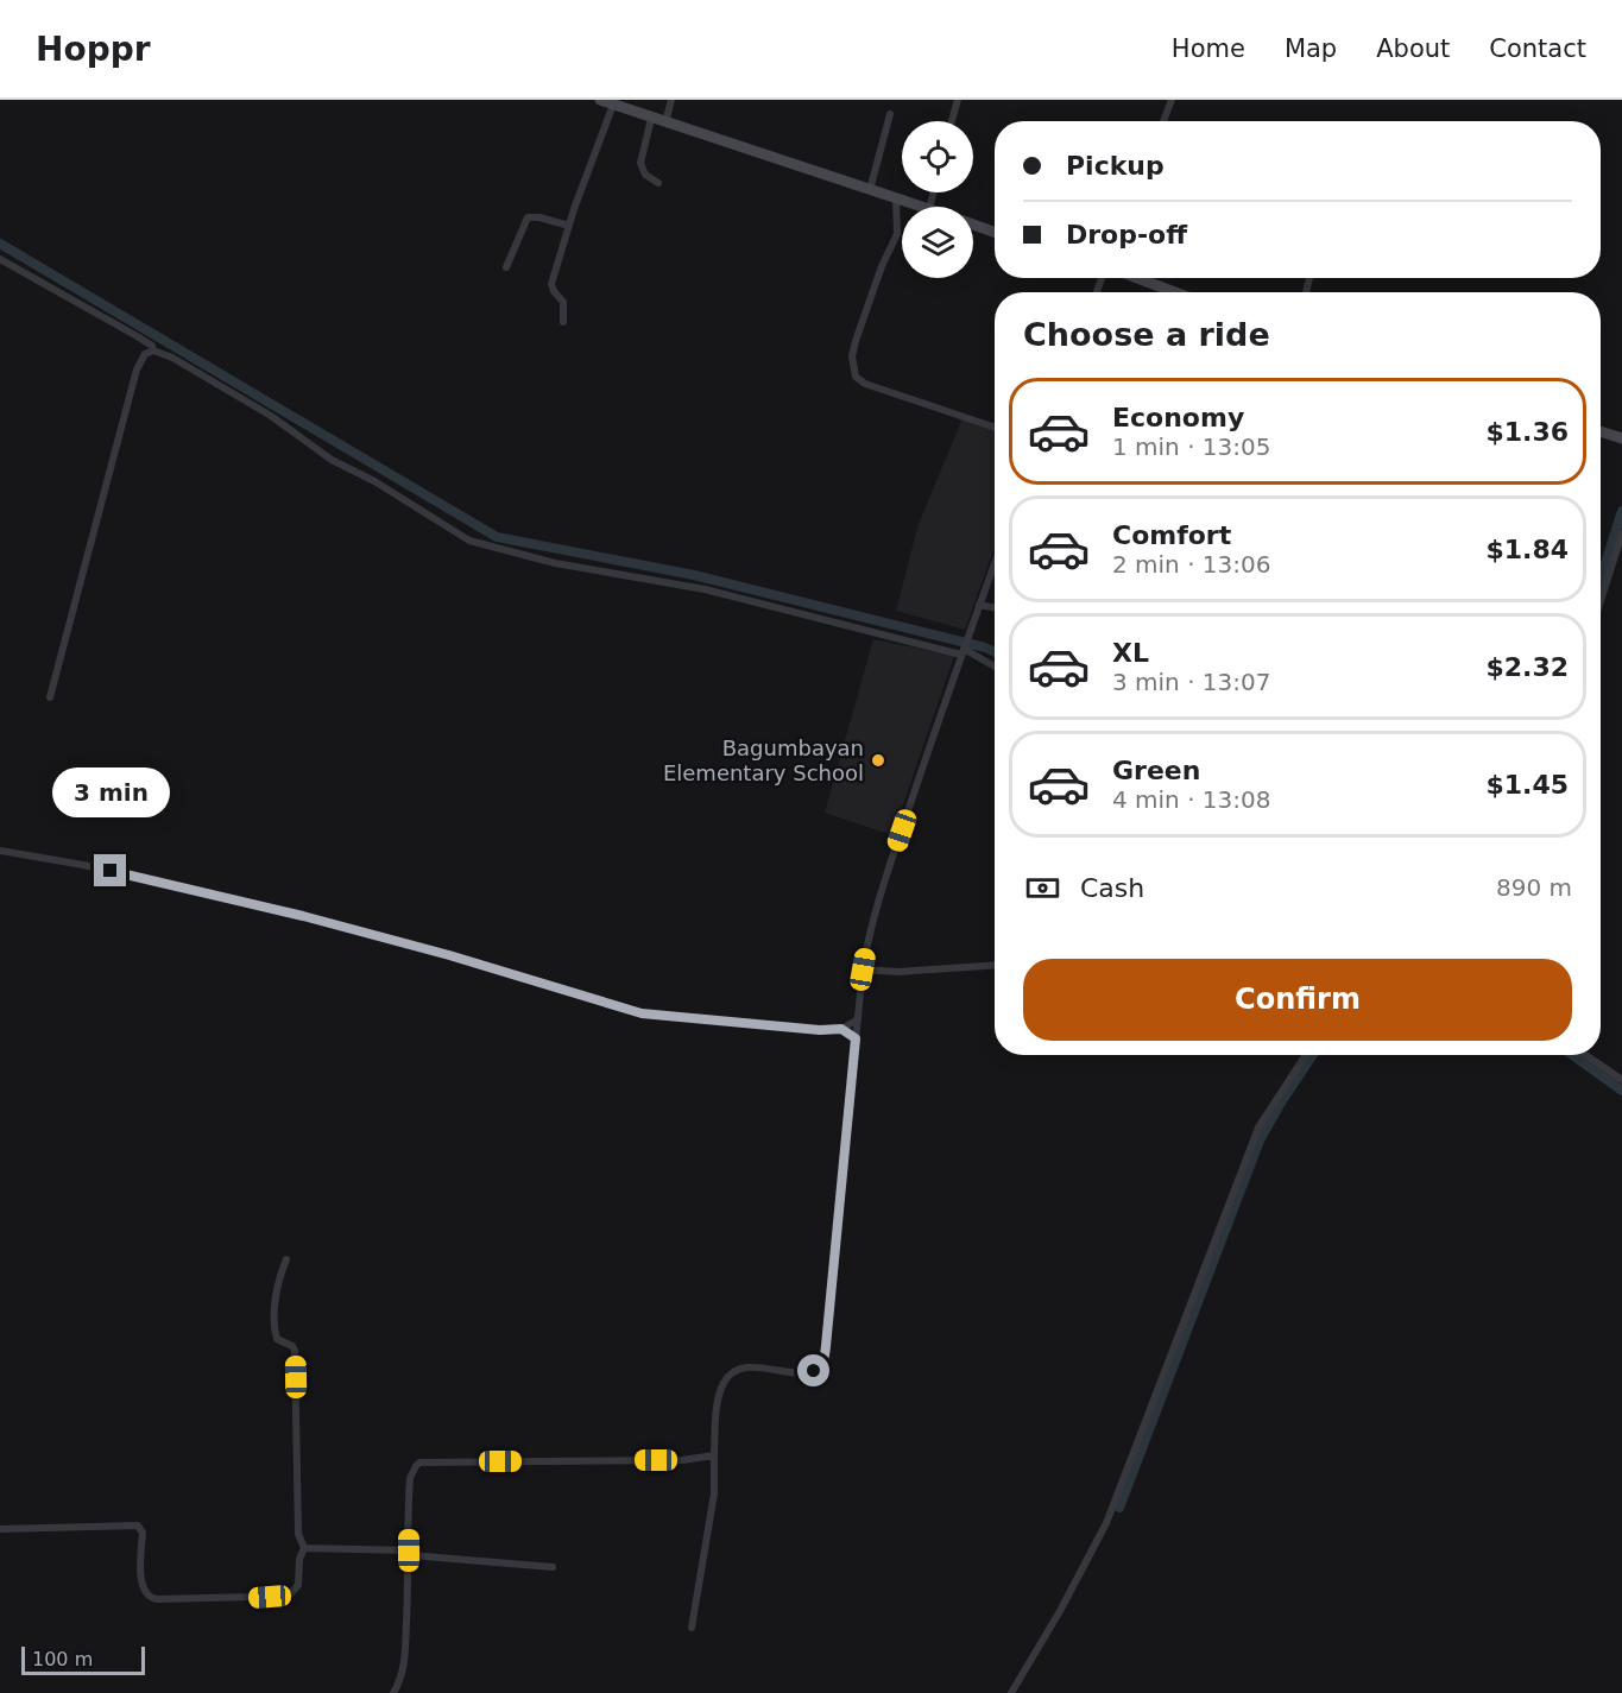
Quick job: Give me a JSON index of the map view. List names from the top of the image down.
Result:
{
  "places": ["Bagumbayan Elementary School"],
  "scale_bar": "100 m",
  "page": {
    "header": "Hoppr",
    "nav": [
      "Home",
      "Map",
      "About",
      "Contact"
    ],
    "banner": ["Pickup", "Drop-off"],
    "heading": "Choose a ride",
    "list": [
      {
        "name": "Economy",
        "note": "1 min · 13:05",
        "value": "$1.36"
      },
      {
        "name": "Comfort",
        "note": "2 min · 13:06",
        "value": "$1.84"
      },
      {
        "name": "XL",
        "note": "3 min · 13:07",
        "value": "$2.32"
      },
      {
        "name": "Green",
        "note": "4 min · 13:08",
        "value": "$1.45"
      }
    ],
    "bubble": "3 min",
    "pay": ["Cash", "890 m"],
    "buttons": "Confirm",
    "scale": "100 m"
  }
}
